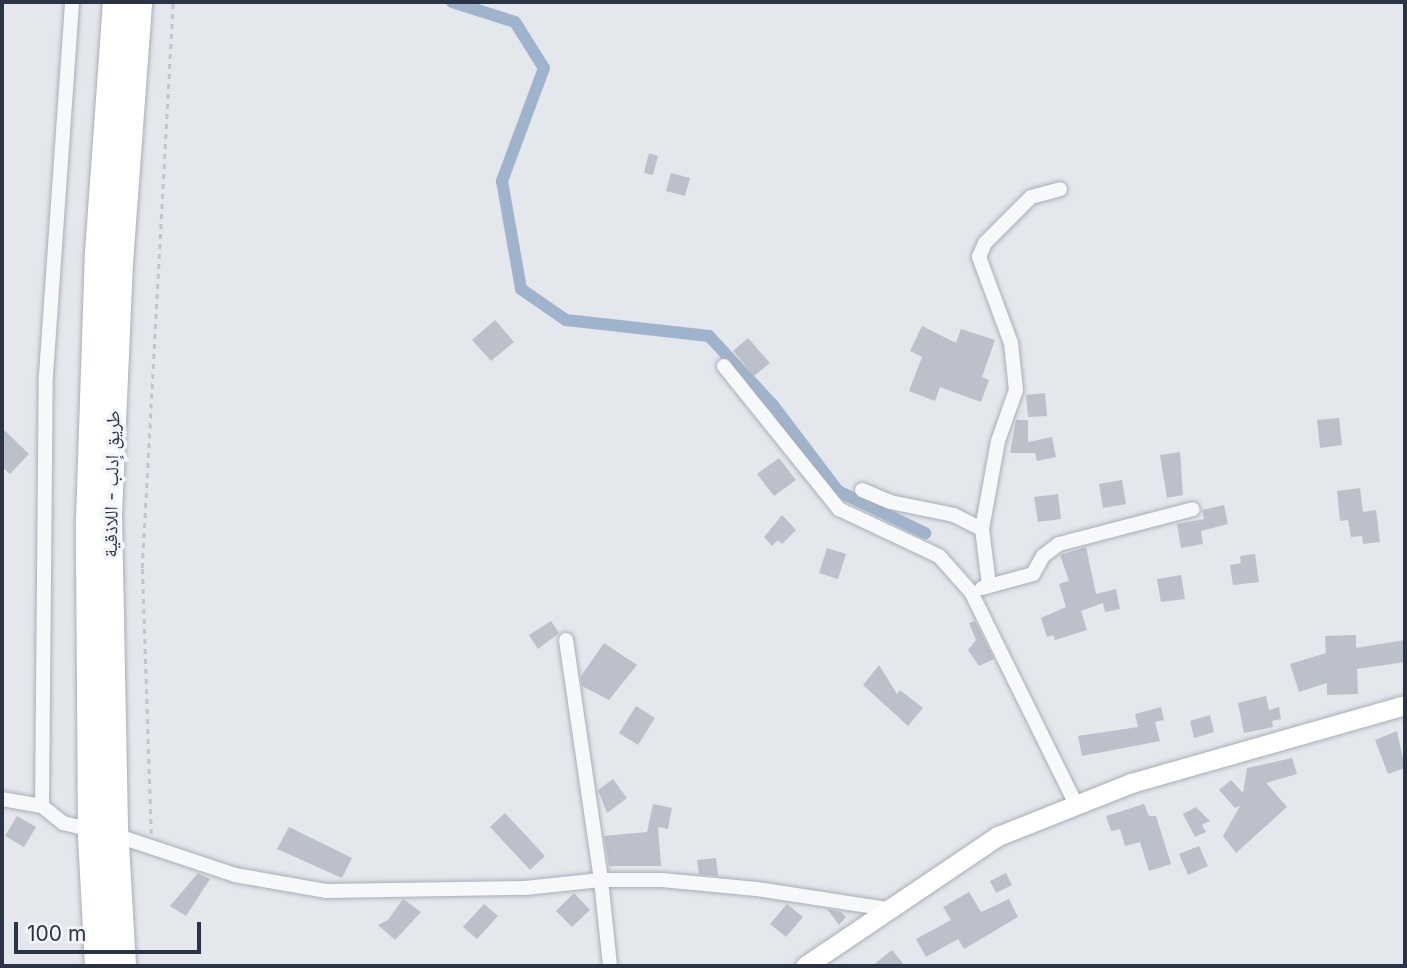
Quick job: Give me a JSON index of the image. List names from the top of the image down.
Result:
{
  "streets": {
    "highway": ["طريق إدلب - اللاذقية"]
  },
  "scale_bar": "100 m"
}
